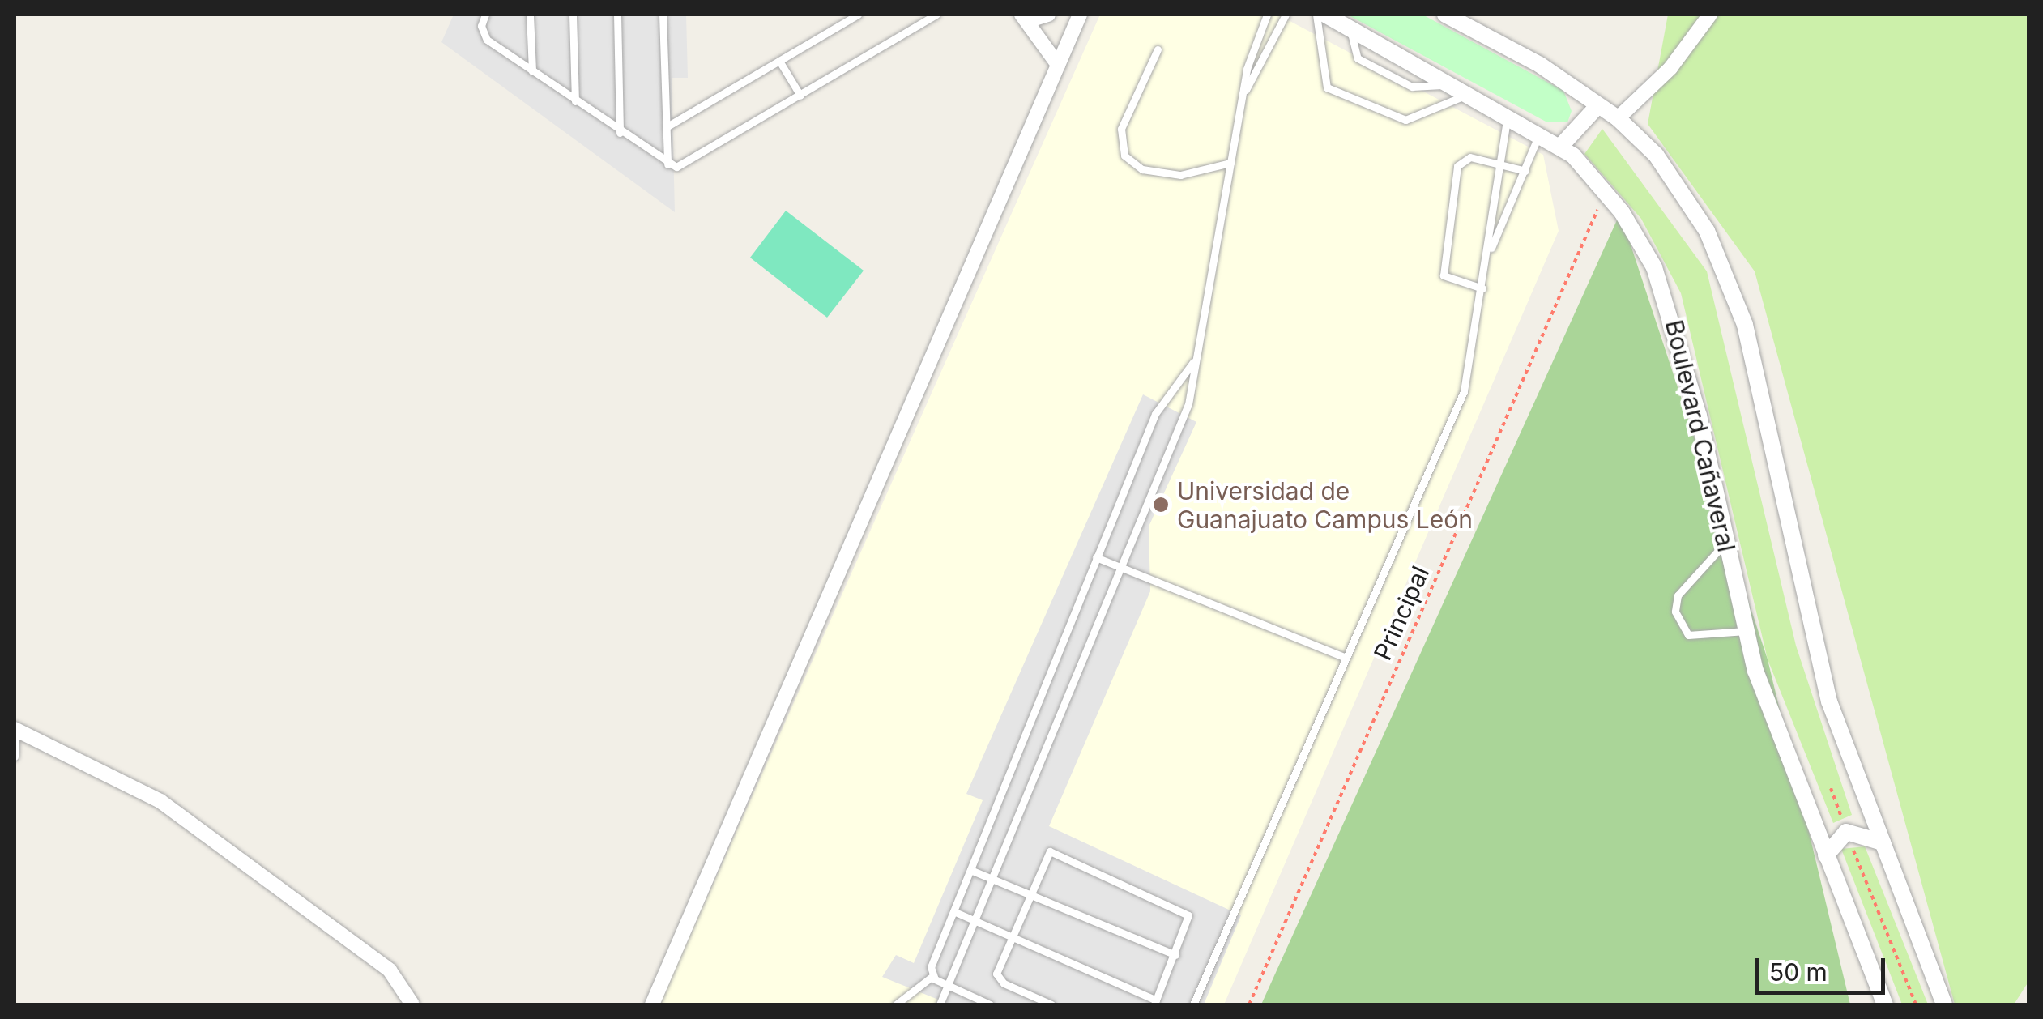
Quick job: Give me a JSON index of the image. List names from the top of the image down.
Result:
{
  "streets": {
    "street": ["Boulevard Cañaveral"],
    "path": ["Principal"]
  },
  "crossings": [
    ["Boulevard Cañaveral", "Principal"]
  ],
  "places": ["Universidad de Guanajuato Campus León"],
  "scale_bar": "50 m"
}
